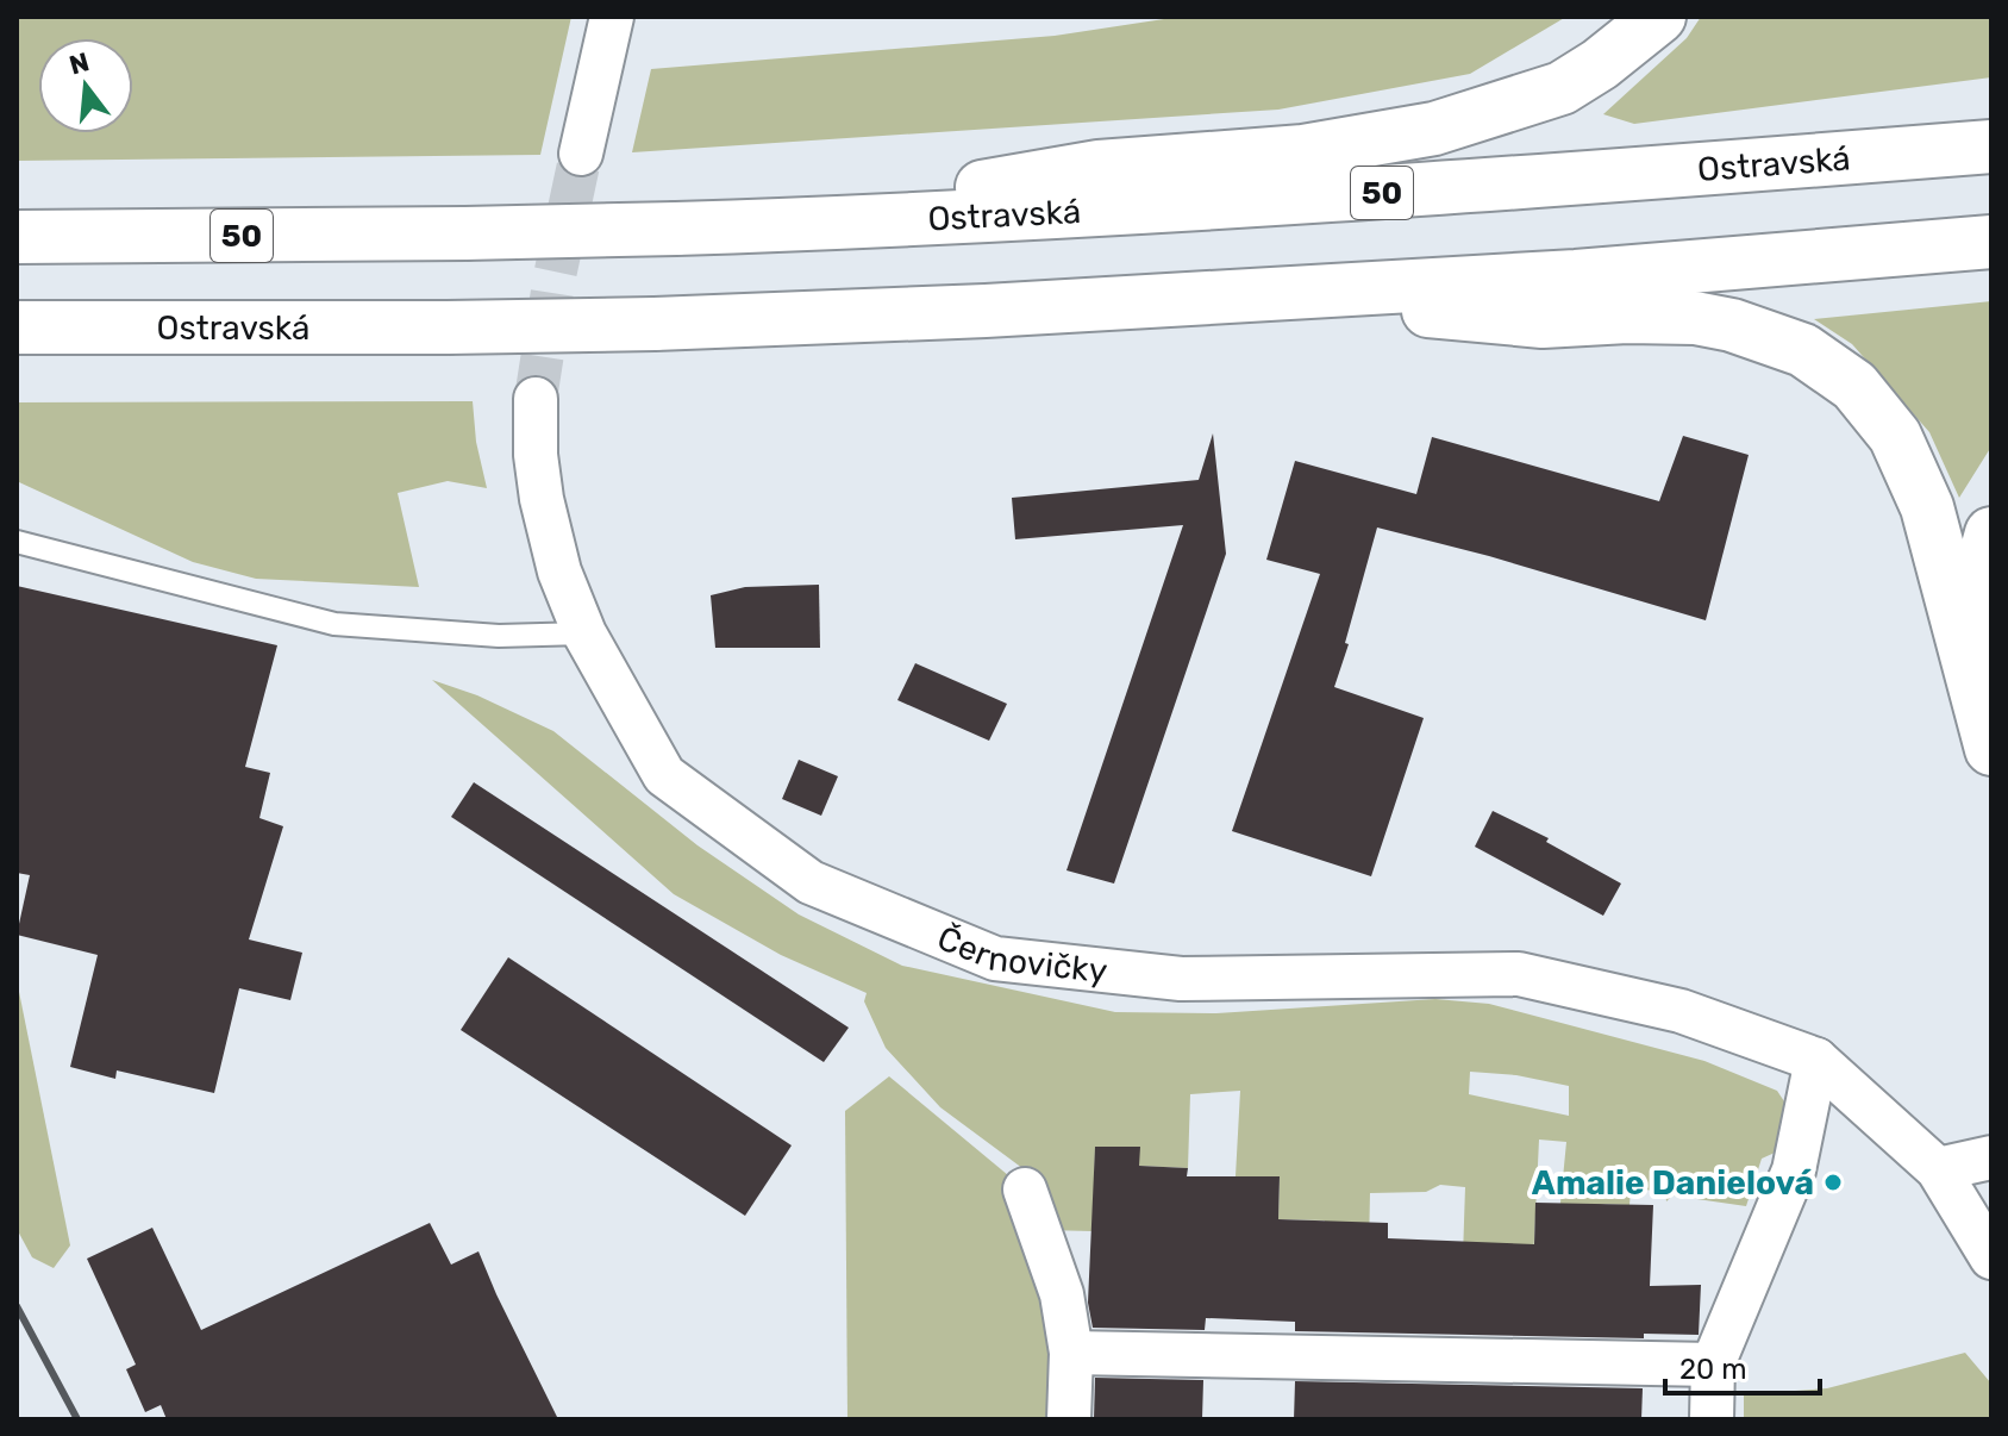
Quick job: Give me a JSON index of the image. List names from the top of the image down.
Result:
{
  "streets": {
    "highway": ["Ostravská", "50"],
    "street": ["Černovičky"]
  },
  "crossings": [
    ["Ostravská", "50"]
  ],
  "places": ["Amalie Danielová"],
  "scale_bar": "20 m",
  "north": "top"
}
